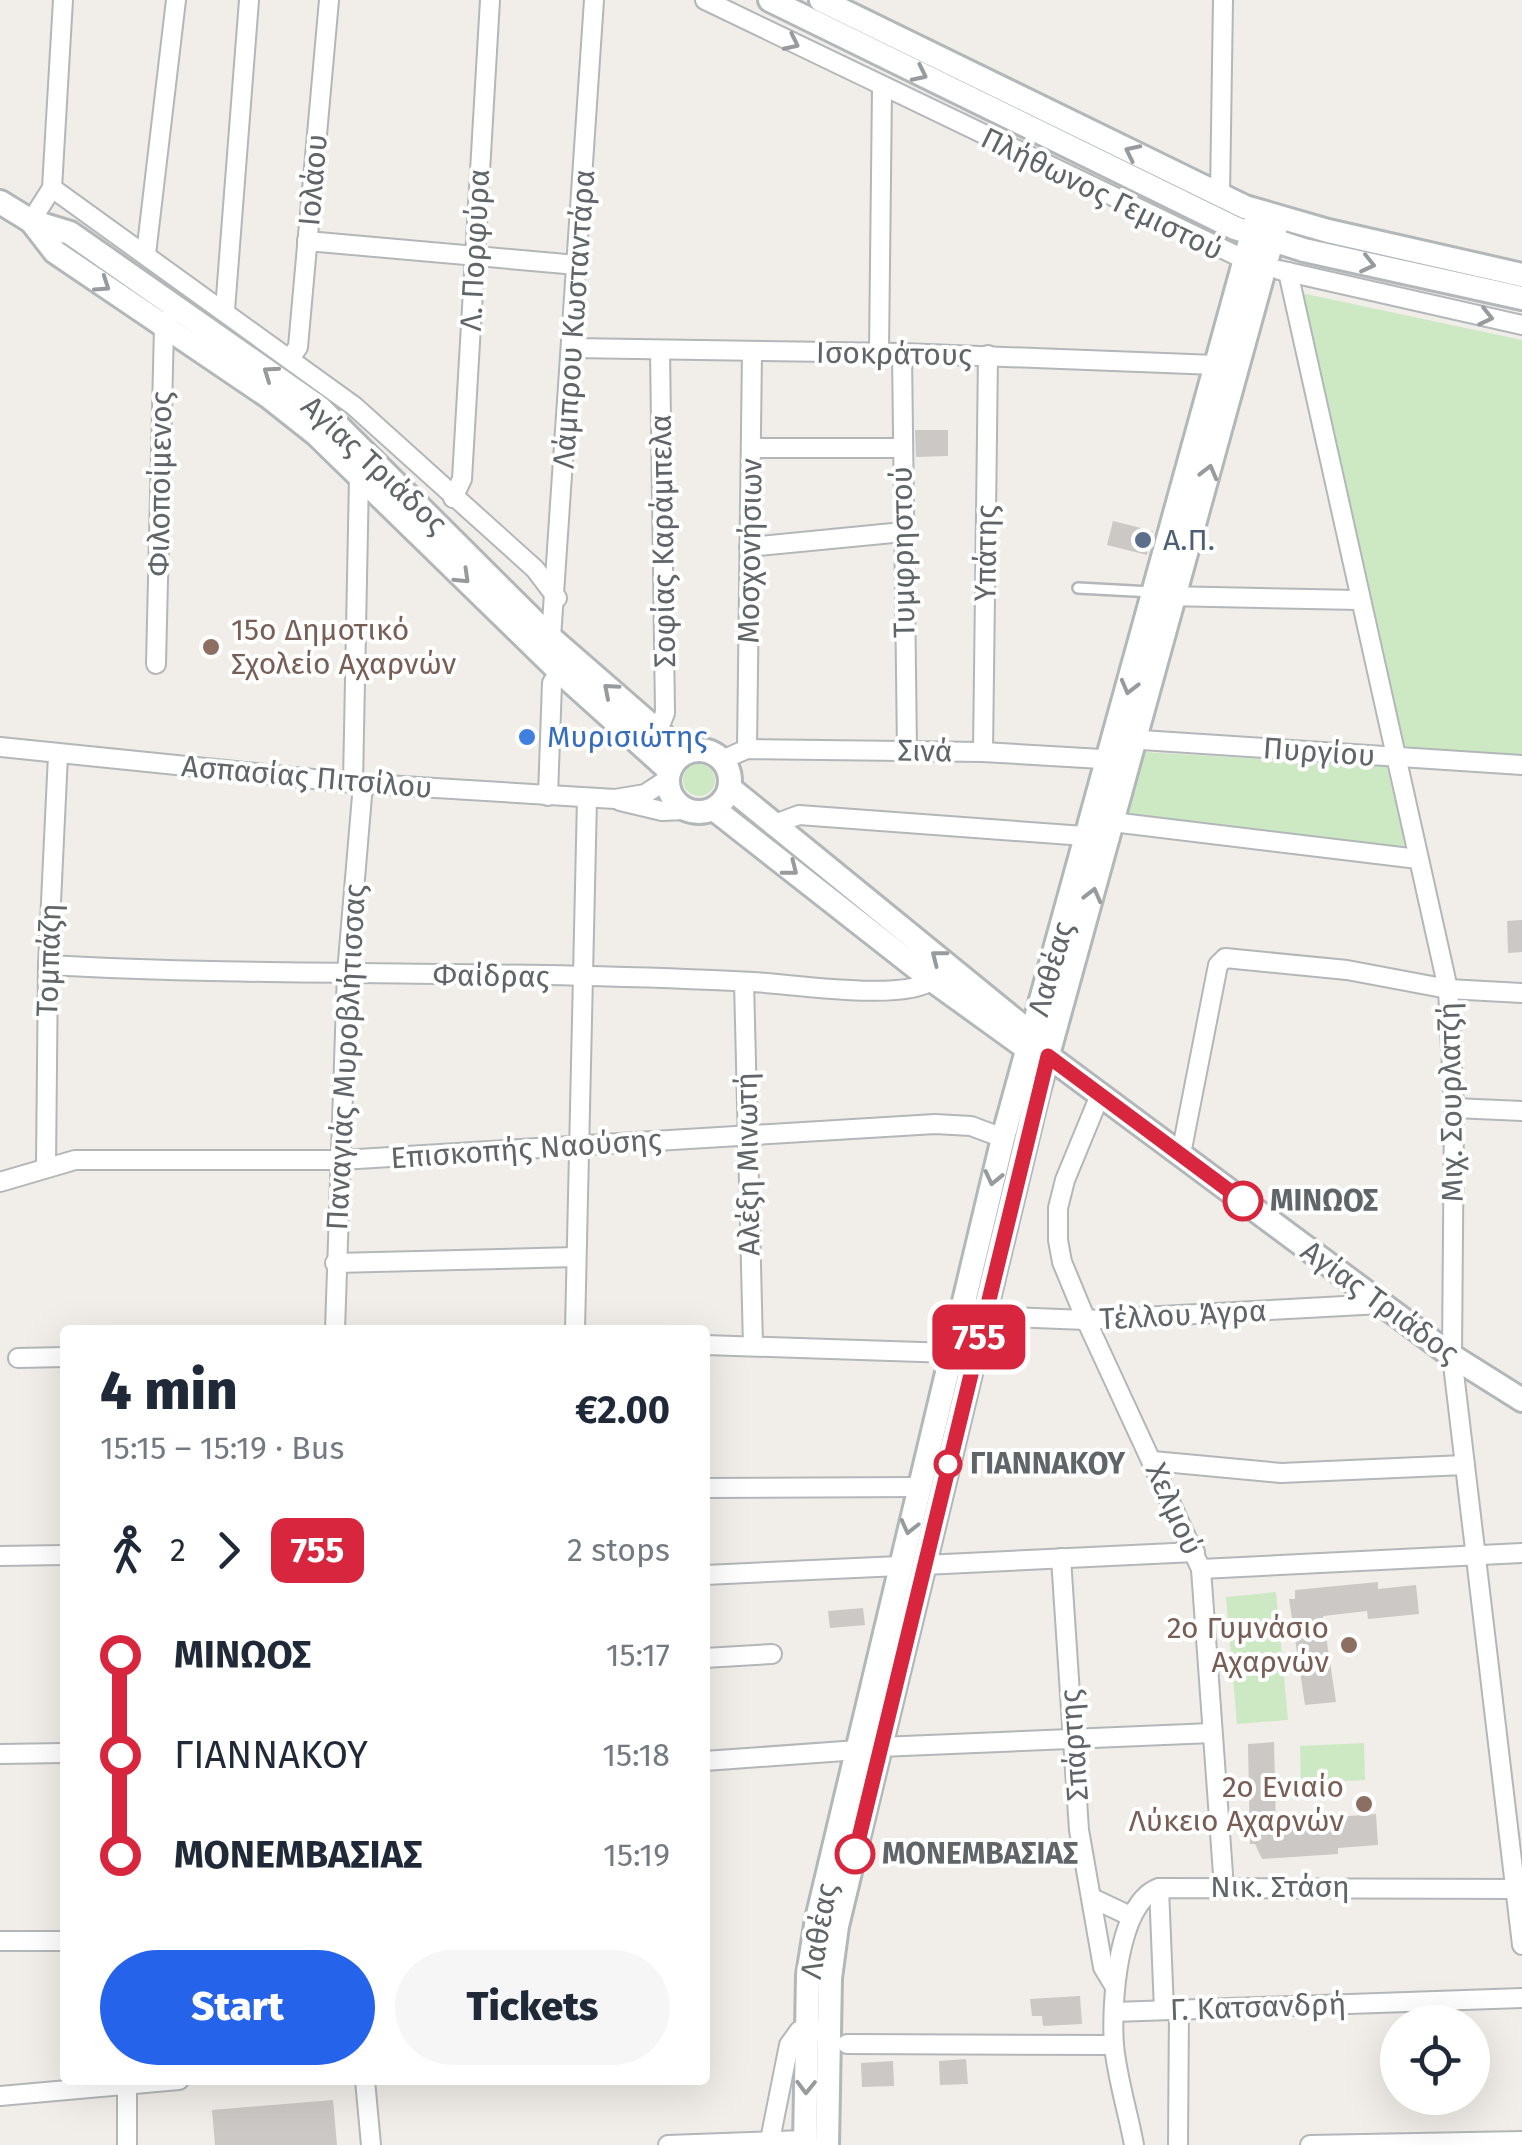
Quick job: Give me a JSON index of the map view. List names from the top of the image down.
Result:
{
  "streets": {
    "street": [
      "Ιολάου",
      "Πλήθωνος Γεμιστού",
      "Λ. Πορφύρα",
      "Λάμπρου Κωσταντάρα",
      "Ισοκράτους",
      "Αγίας Τριάδος",
      "Φιλοποίμενος",
      "Σοφίας Καράμπελα",
      "Μοσχονήσιων",
      "Τυμφρηστού",
      "Υπάτης",
      "Σινά",
      "Πυργίου",
      "Ασπασίας Πιτσίλου",
      "Τομπάζη",
      "Λαθέας",
      "Φαίδρας",
      "Παναγιάς Μυροβλήτισσας",
      "Μιχ. Σουρλατζή",
      "Επισκοπής Ναούσης",
      "Αλέξη Μινωτή",
      "Τέλλου Άγρα",
      "Χελμού",
      "Σπάρτης",
      "Νικ. Στάση",
      "Γ. Κατσανδρή"
    ]
  },
  "crossings": [
    ["Ιολάου", "Αγίας Τριάδος"],
    ["Πλήθωνος Γεμιστού", "Λαθέας"],
    ["Πλήθωνος Γεμιστού", "Μιχ. Σουρλατζή"],
    ["Λ. Πορφύρα", "Αγίας Τριάδος"],
    ["Λάμπρου Κωσταντάρα", "Ισοκράτους"],
    ["Λάμπρου Κωσταντάρα", "Αγίας Τριάδος"],
    ["Ισοκράτους", "Σοφίας Καράμπελα"],
    ["Ισοκράτους", "Μοσχονήσιων"],
    ["Ισοκράτους", "Τυμφρηστού"],
    ["Ισοκράτους", "Υπάτης"],
    ["Ισοκράτους", "Λαθέας"],
    ["Αγίας Τριάδος", "Φιλοποίμενος"],
    ["Αγίας Τριάδος", "Σοφίας Καράμπελα"],
    ["Αγίας Τριάδος", "Σινά"],
    ["Αγίας Τριάδος", "Ασπασίας Πιτσίλου"],
    ["Αγίας Τριάδος", "Λαθέας"],
    ["Αγίας Τριάδος", "Φαίδρας"],
    ["Αγίας Τριάδος", "Παναγιάς Μυροβλήτισσας"],
    ["Αγίας Τριάδος", "Μιχ. Σουρλατζή"],
    ["Αγίας Τριάδος", "Τέλλου Άγρα"],
    ["Αγίας Τριάδος", "Χελμού"],
    ["Μοσχονήσιων", "Σινά"],
    ["Τυμφρηστού", "Σινά"],
    ["Υπάτης", "Σινά"],
    ["Σινά", "Πυργίου"],
    ["Σινά", "Ασπασίας Πιτσίλου"],
    ["Σινά", "Λαθέας"],
    ["Πυργίου", "Λαθέας"],
    ["Πυργίου", "Μιχ. Σουρλατζή"],
    ["Ασπασίας Πιτσίλου", "Τομπάζη"],
    ["Ασπασίας Πιτσίλου", "Παναγιάς Μυροβλήτισσας"],
    ["Τομπάζη", "Φαίδρας"],
    ["Τομπάζη", "Επισκοπής Ναούσης"],
    ["Λαθέας", "Μιχ. Σουρλατζή"],
    ["Λαθέας", "Επισκοπής Ναούσης"],
    ["Λαθέας", "Τέλλου Άγρα"],
    ["Φαίδρας", "Παναγιάς Μυροβλήτισσας"],
    ["Φαίδρας", "Αλέξη Μινωτή"],
    ["Παναγιάς Μυροβλήτισσας", "Επισκοπής Ναούσης"],
    ["Μιχ. Σουρλατζή", "Νικ. Στάση"],
    ["Επισκοπής Ναούσης", "Αλέξη Μινωτή"],
    ["Τέλλου Άγρα", "Χελμού"],
    ["Χελμού", "Νικ. Στάση"]
  ],
  "places": [
    "Α.Π.",
    "15ο Δημοτικό Σχολείο Αχαρνών",
    "Μυρισιώτης",
    "ΜΙΝΩΟΣ",
    "ΓΙΑΝΝΑΚΟΥ",
    "2ο Γυμνάσιο Αχαρνών",
    "2ο Ενιαίο Λύκειο Αχαρνών",
    "ΜΟΝΕΜΒΑΣΙΑΣ"
  ],
  "lines": ["bus line 755"],
  "page": {
    "on_map": "755",
    "heading": ["4 min", "15:15 – 15:19 · Bus", "€2.00"],
    "legs": ["2", "755", "2 stops"],
    "list": [
      {
        "name": "ΜΙΝΩΟΣ",
        "value": "15:17"
      },
      {
        "name": "ΓΙΑΝΝΑΚΟΥ",
        "value": "15:18"
      },
      {
        "name": "ΜΟΝΕΜΒΑΣΙΑΣ",
        "value": "15:19"
      }
    ],
    "buttons": ["Start", "Tickets"]
  }
}
